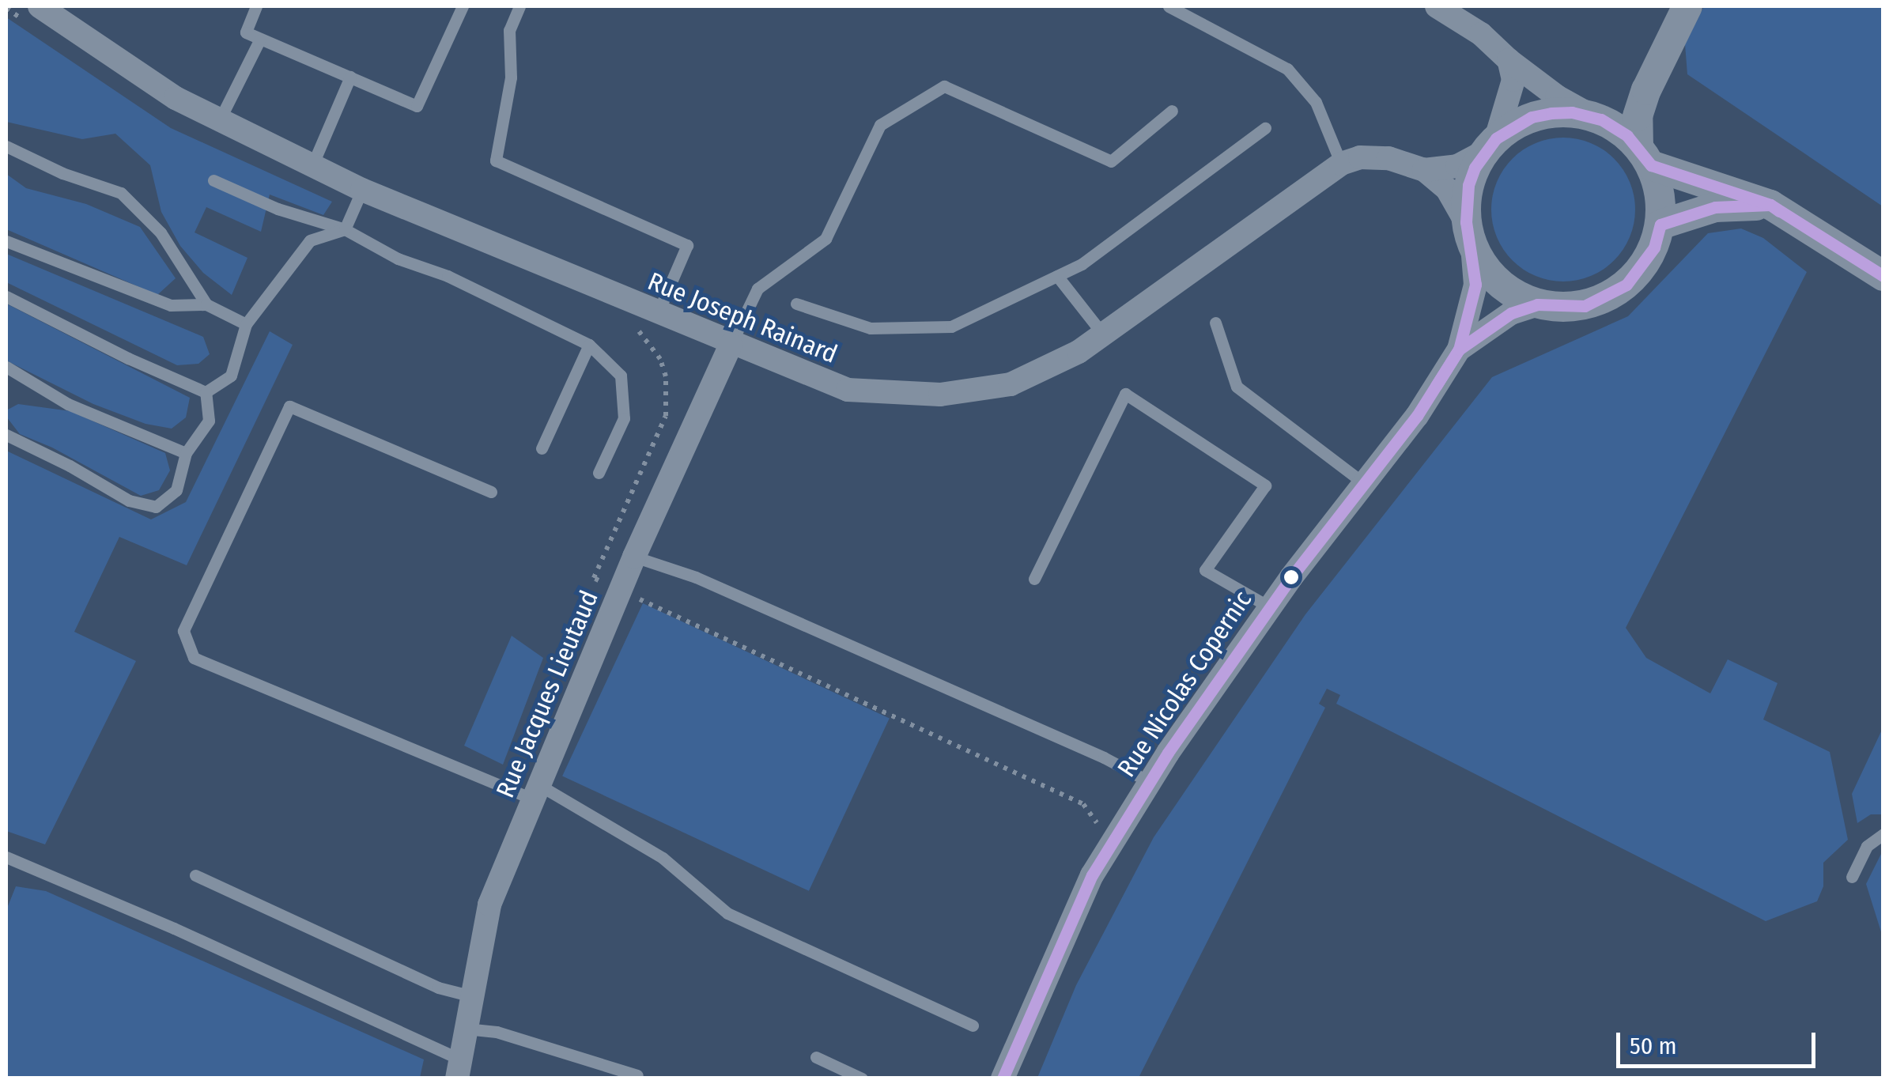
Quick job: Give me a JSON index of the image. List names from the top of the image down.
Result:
{
  "streets": {
    "street": ["Rue Joseph Rainard", "Rue Nicolas Copernic", "Rue Jacques Lieutaud"]
  },
  "crossings": [
    ["Rue Joseph Rainard", "Rue Jacques Lieutaud"]
  ],
  "scale_bar": "50 m"
}
